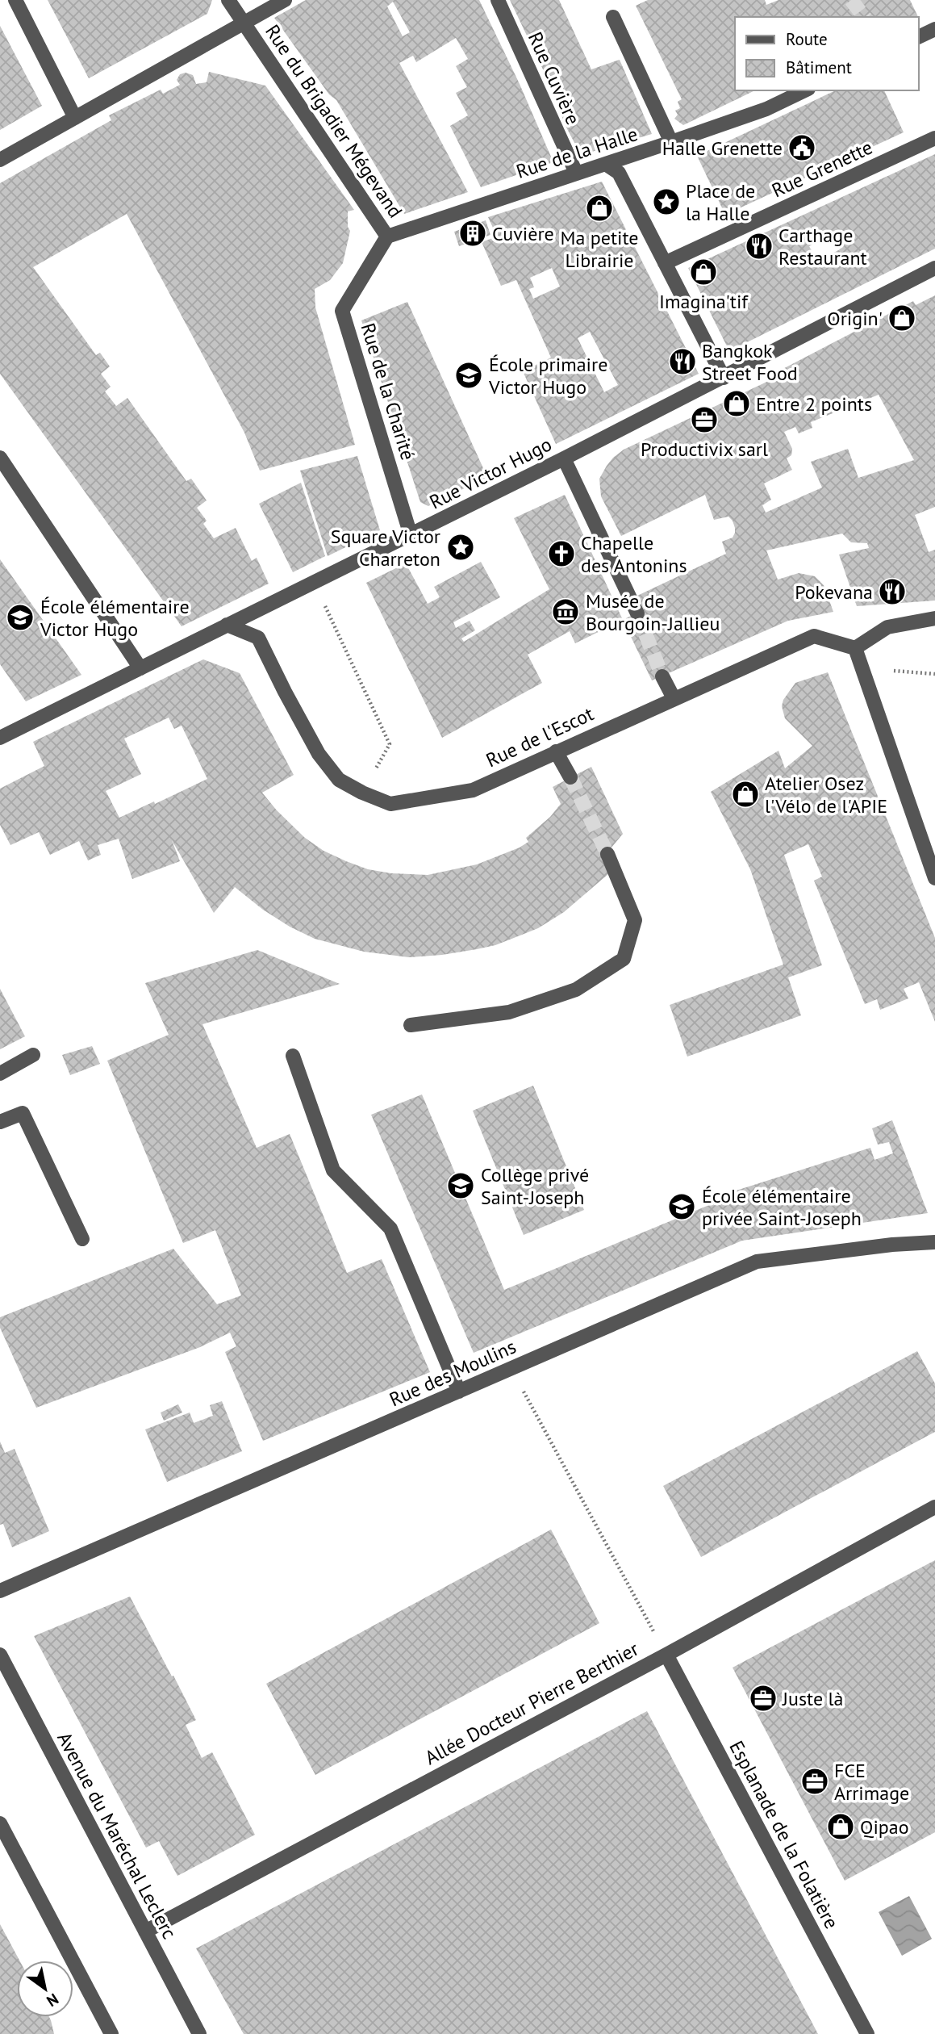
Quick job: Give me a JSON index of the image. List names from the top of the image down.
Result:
{
  "streets": {
    "street": [
      "Rue Cuvière",
      "Rue du Brigadier Mégevand",
      "Rue de la Halle",
      "Rue Grenette",
      "Rue de la Charité",
      "Rue Victor Hugo",
      "Rue de l'Escot",
      "Rue des Moulins",
      "Allée Docteur Pierre Berthier",
      "Esplanade de la Folatière",
      "Avenue du Maréchal Leclerc"
    ]
  },
  "crossings": [
    ["Rue Cuvière", "Rue de la Halle"],
    ["Rue du Brigadier Mégevand", "Rue de la Halle"],
    ["Rue du Brigadier Mégevand", "Rue de la Charité"],
    ["Rue de la Halle", "Rue de la Charité"],
    ["Rue de la Charité", "Rue Victor Hugo"],
    ["Rue Victor Hugo", "Rue de l'Escot"],
    ["Allée Docteur Pierre Berthier", "Esplanade de la Folatière"],
    ["Allée Docteur Pierre Berthier", "Avenue du Maréchal Leclerc"]
  ],
  "places": {
    "public building": ["Halle Grenette"],
    "place": ["Place de la Halle", "Square Victor Charreton"],
    "shop": [
      "Ma petite Librairie",
      "Imagina'tif",
      "Origin'",
      "Entre 2 points",
      "Atelier Osez l'Vélo de l'APIE",
      "Qipao"
    ],
    "building": ["Cuvière"],
    "restaurant": ["Carthage Restaurant", "Bangkok Street Food", "Pokevana"],
    "school or university": [
      "École primaire Victor Hugo",
      "École élémentaire Victor Hugo",
      "Collège privé Saint-Joseph",
      "École élémentaire privée Saint-Joseph"
    ],
    "office": ["Productivix sarl", "Juste là", "FCE Arrimage"],
    "church": ["Chapelle des Antonins"],
    "museum": ["Musée de Bourgoin-Jallieu"]
  },
  "legend": ["Route", "Bâtiment"],
  "north": "bottom right"
}
